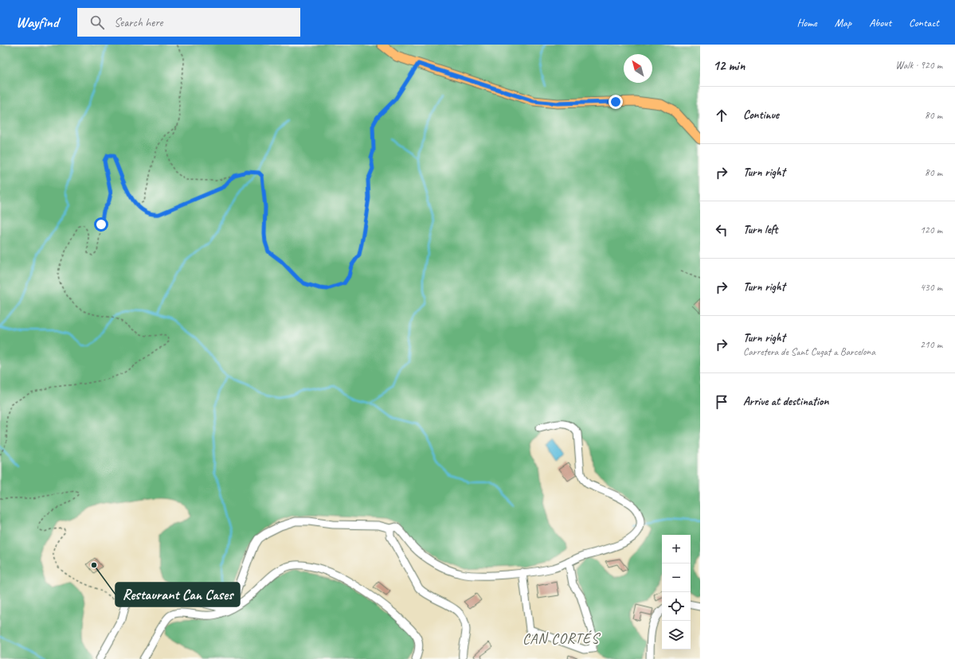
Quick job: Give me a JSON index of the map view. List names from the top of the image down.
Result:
{
  "districts": ["CAN CORTÉS"],
  "places": ["Restaurant Can Cases"],
  "north": "top left",
  "page": {
    "header": "Wayfind",
    "search": "Search here",
    "nav": [
      "Home",
      "Map",
      "About",
      "Contact"
    ],
    "heading": ["12 min", "Walk · 920 m"],
    "list": [
      ["Continue", "80 m"],
      ["Turn right", "80 m"],
      ["Turn left", "120 m"],
      ["Turn right", "430 m"],
      ["Turn right", "Carretera de Sant Cugat a Barcelona", "210 m"],
      "Arrive at destination"
    ],
    "map_buttons": ["+", "−"]
  }
}
